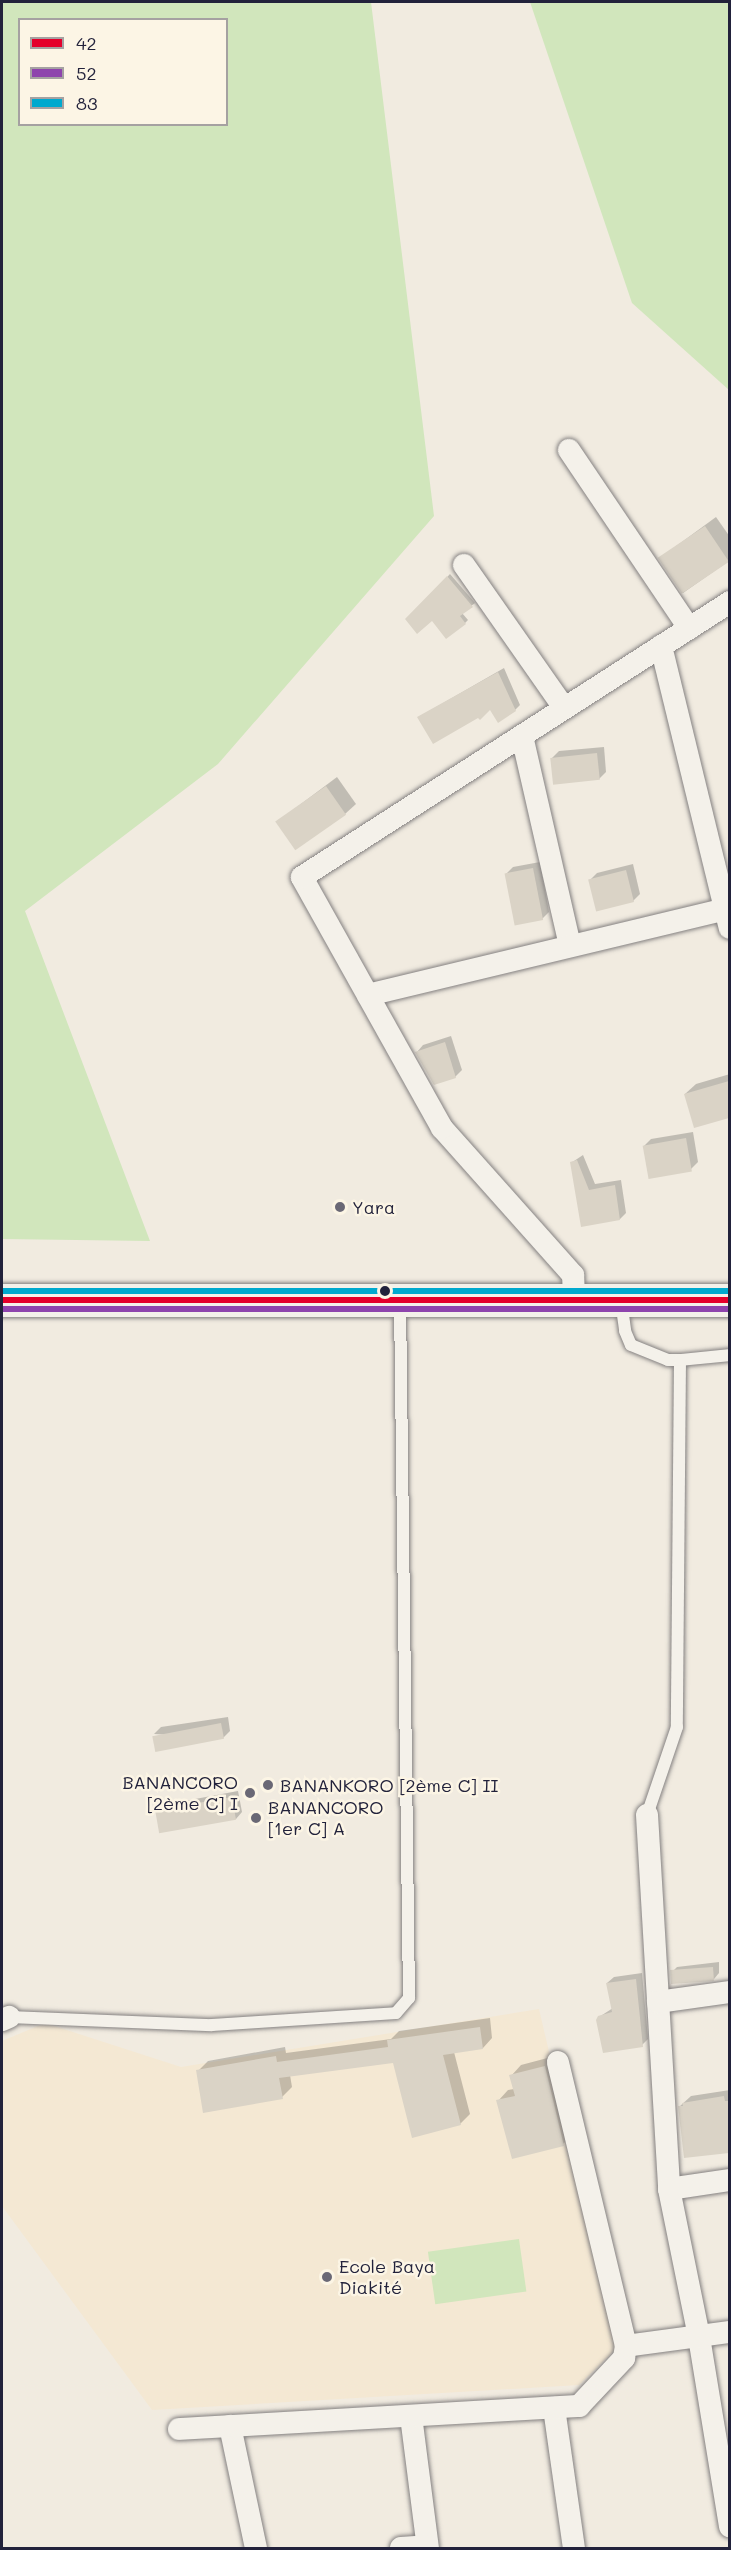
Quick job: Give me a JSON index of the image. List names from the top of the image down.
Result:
{
  "places": [
    "Yara",
    "BANANKORO [2ème C] II",
    "BANANCORO [2ème C] I",
    "BANANCORO [1er C] A",
    "Ecole Baya Diakité"
  ],
  "lines": ["transit line 83", "transit line 42", "transit line 52"],
  "legend": ["42", "52", "83"]
}
